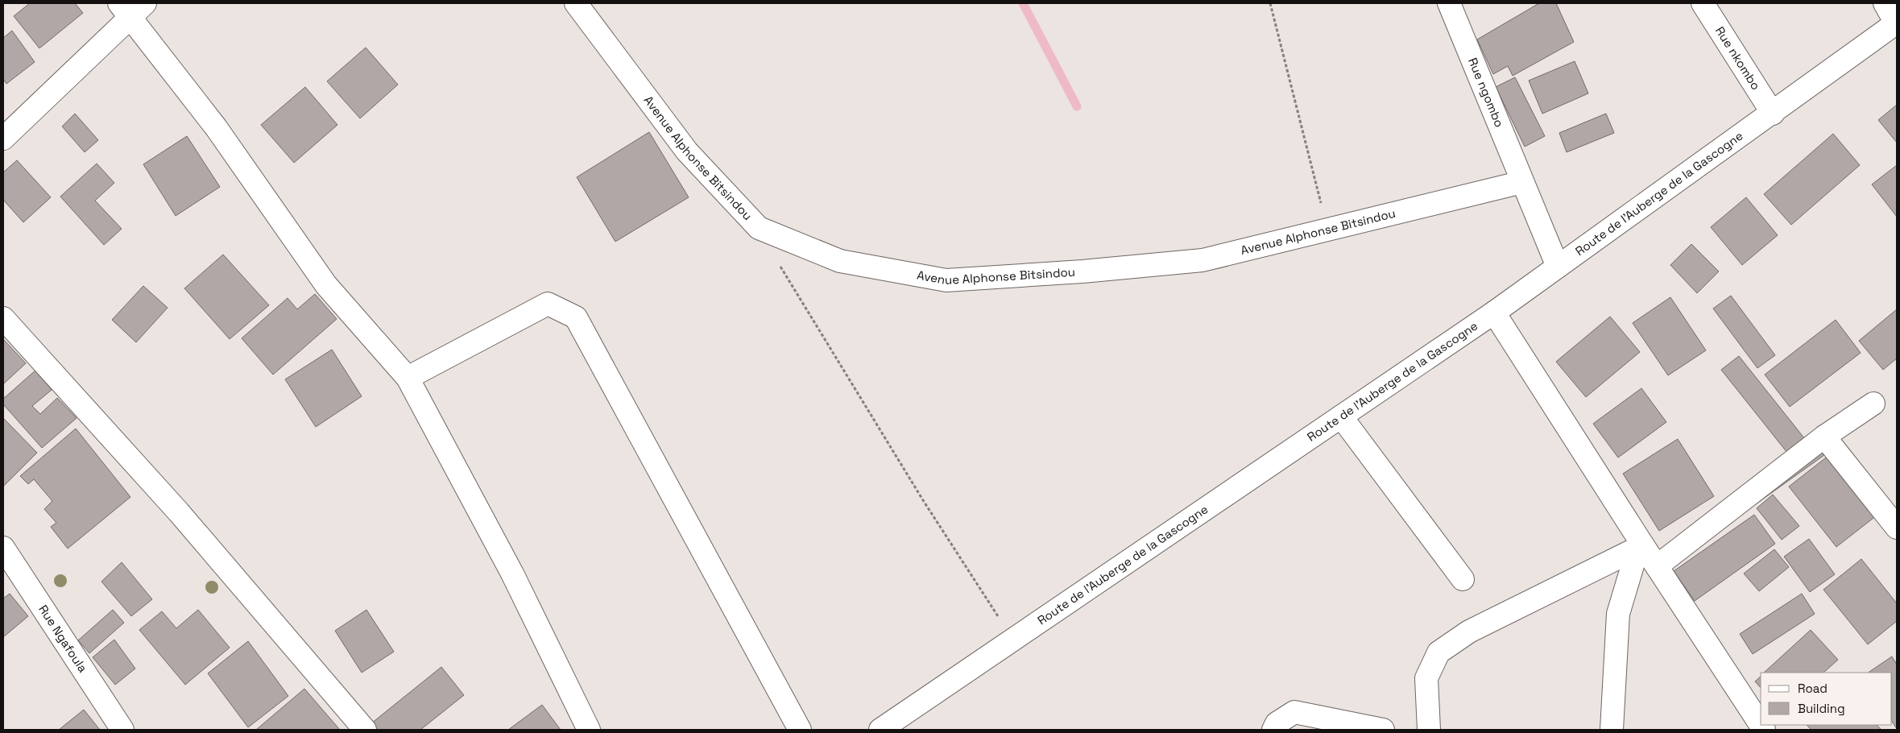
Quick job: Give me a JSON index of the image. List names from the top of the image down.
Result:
{
  "streets": {
    "street": [
      "Rue nkombo",
      "Rue ngombo",
      "Avenue Alphonse Bitsindou",
      "Route de l'Auberge de la Gascogne",
      "Rue Ngafoula"
    ]
  },
  "crossings": [
    ["Rue nkombo", "Route de l'Auberge de la Gascogne"],
    ["Rue ngombo", "Avenue Alphonse Bitsindou"],
    ["Rue ngombo", "Route de l'Auberge de la Gascogne"]
  ],
  "legend": ["Road", "Building"]
}
